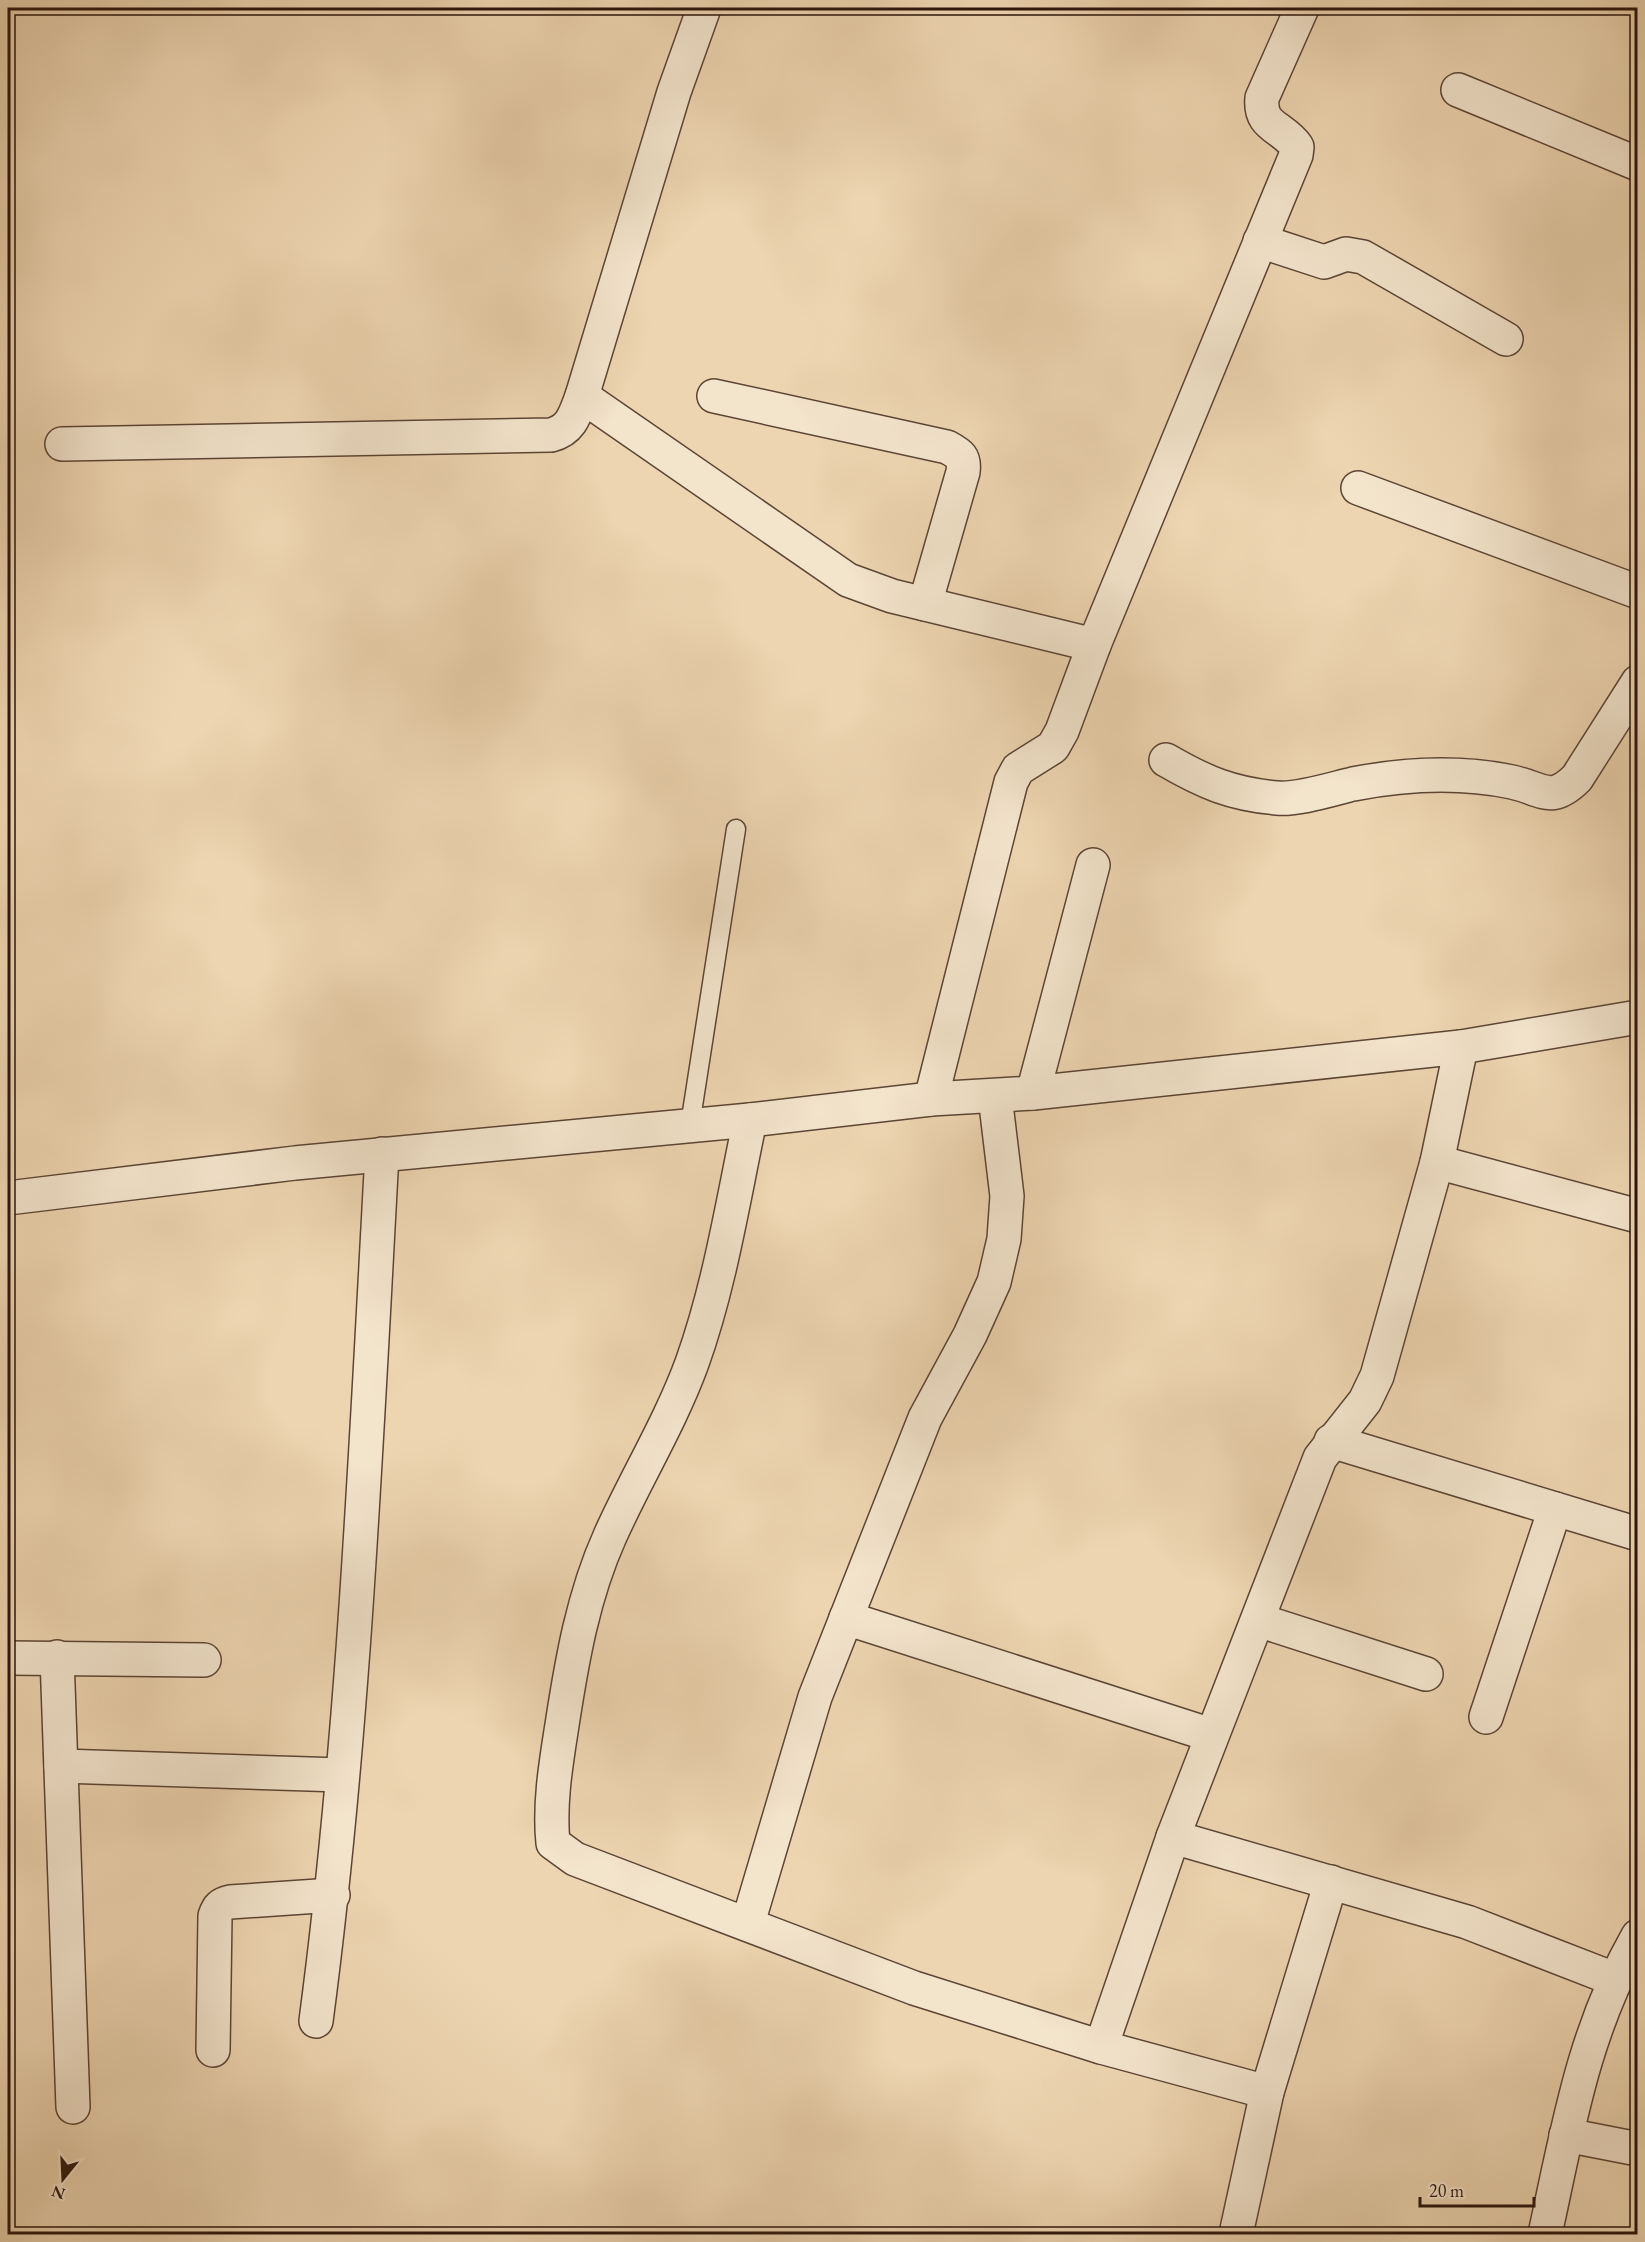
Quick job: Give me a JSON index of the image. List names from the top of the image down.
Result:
{
  "scale_bar": "20 m",
  "north": "bottom"
}
